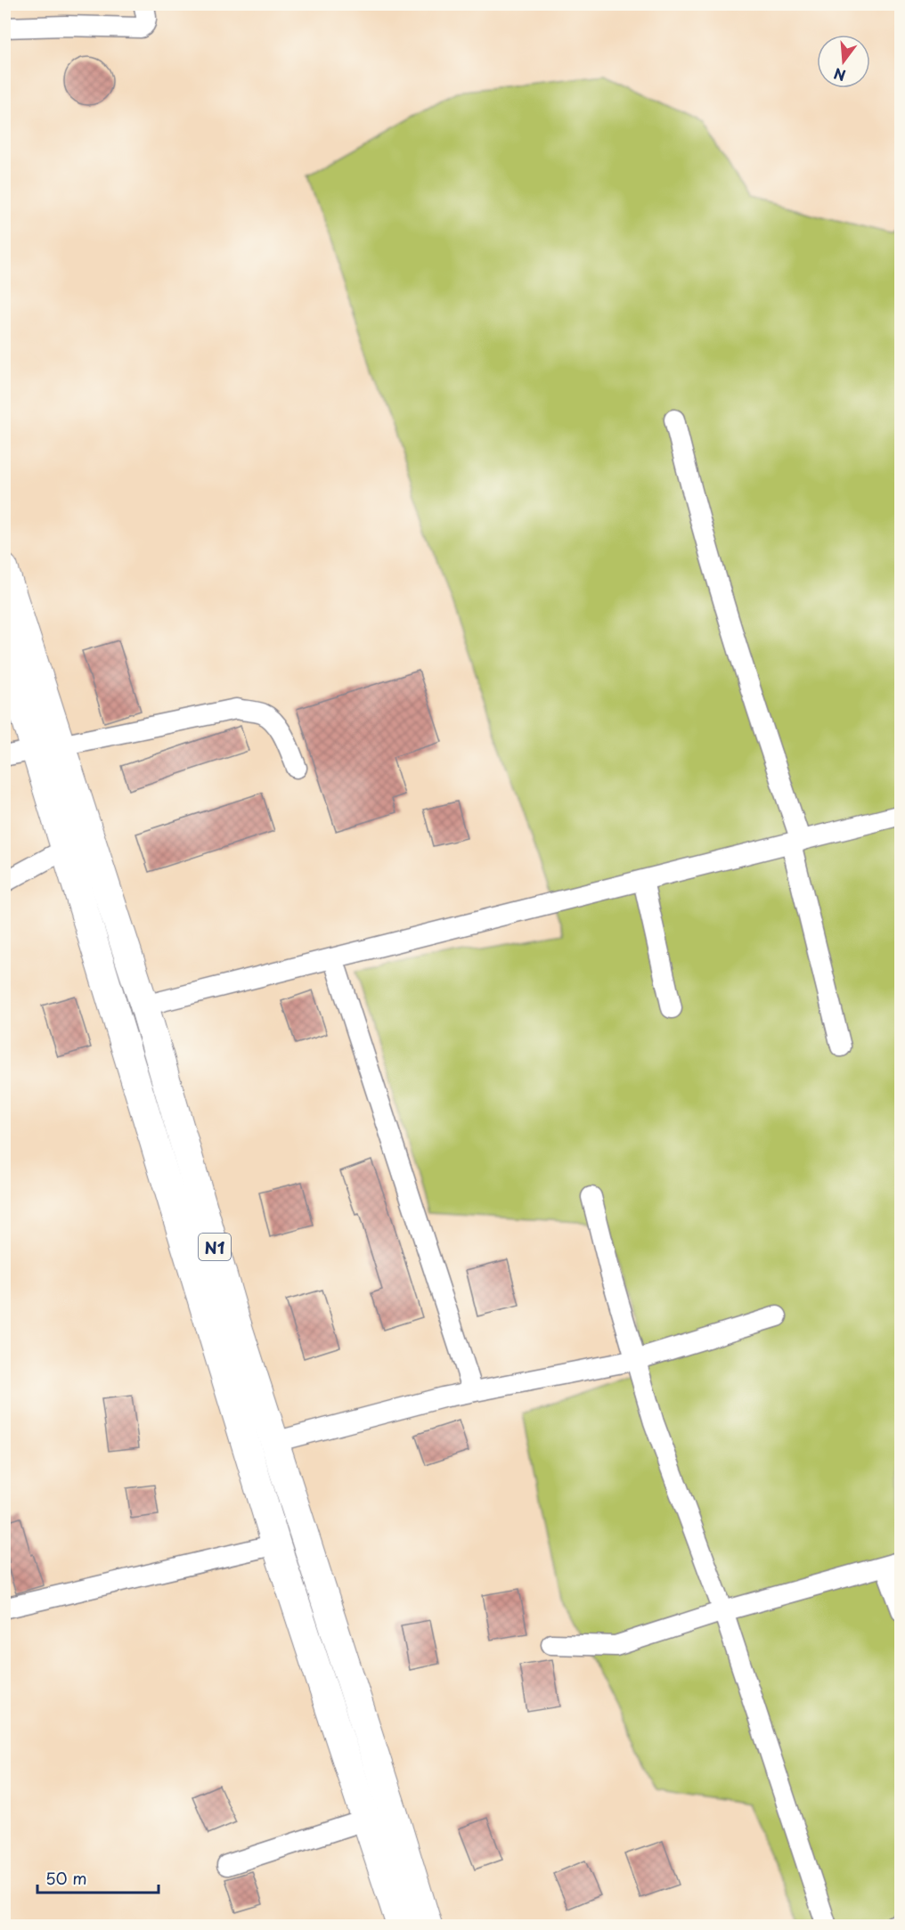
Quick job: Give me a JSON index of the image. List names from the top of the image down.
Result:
{
  "streets": {
    "highway": ["N1"]
  },
  "scale_bar": "50 m",
  "north": "bottom"
}
